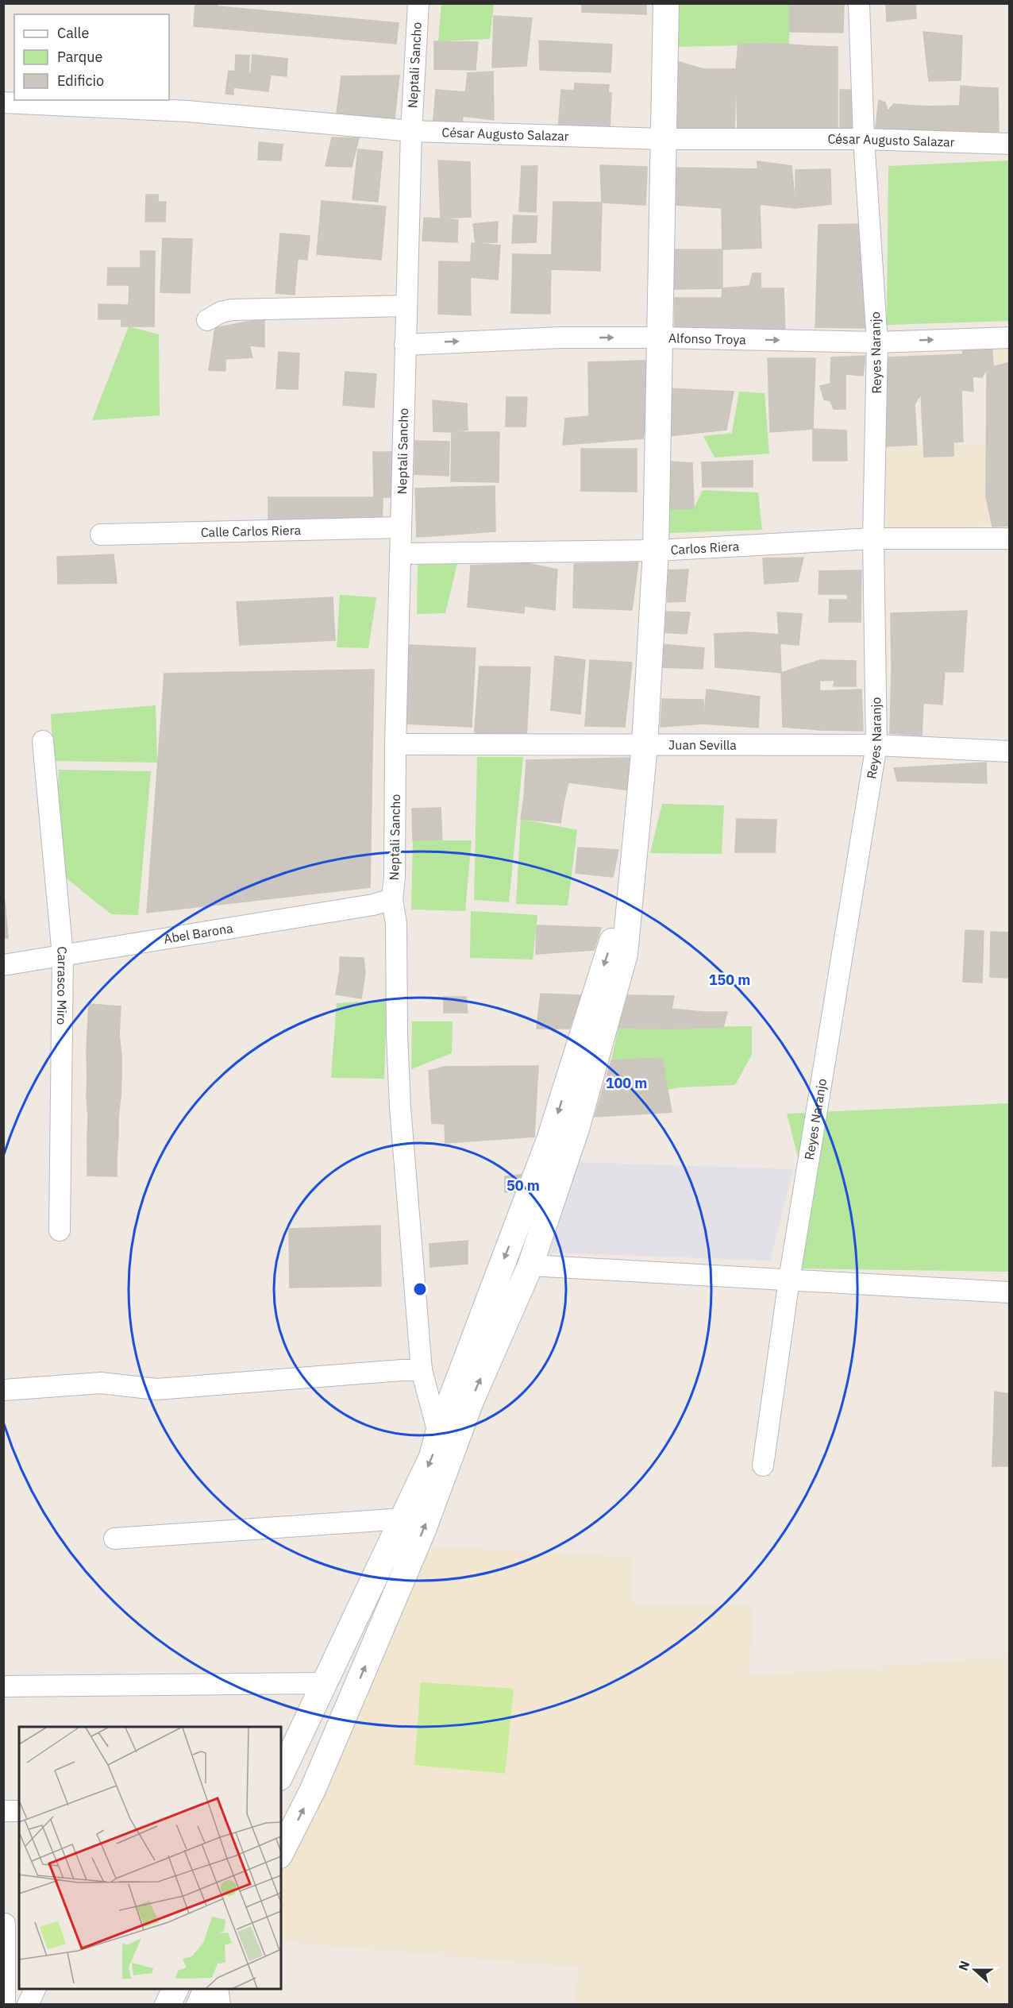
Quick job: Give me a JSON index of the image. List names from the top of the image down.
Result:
{
  "streets": {
    "street": [
      "Neptali Sancho",
      "César Augusto Salazar",
      "Alfonso Troya",
      "Reyes Naranjo",
      "Calle Carlos Riera",
      "Carlos Riera",
      "Juan Sevilla",
      "Abel Barona",
      "Carrasco Miro"
    ]
  },
  "crossings": [
    ["Neptali Sancho", "César Augusto Salazar"],
    ["Neptali Sancho", "Alfonso Troya"],
    ["Neptali Sancho", "Calle Carlos Riera"],
    ["Neptali Sancho", "Carlos Riera"],
    ["Neptali Sancho", "Juan Sevilla"],
    ["Neptali Sancho", "Abel Barona"],
    ["César Augusto Salazar", "Reyes Naranjo"],
    ["Alfonso Troya", "Reyes Naranjo"],
    ["Reyes Naranjo", "Carlos Riera"],
    ["Reyes Naranjo", "Juan Sevilla"],
    ["Abel Barona", "Carrasco Miro"]
  ],
  "one_way": ["Alfonso Troya"],
  "legend": ["Calle", "Parque", "Edificio"],
  "north": "left",
  "rings": ["150 m", "100 m", "50 m"]
}
